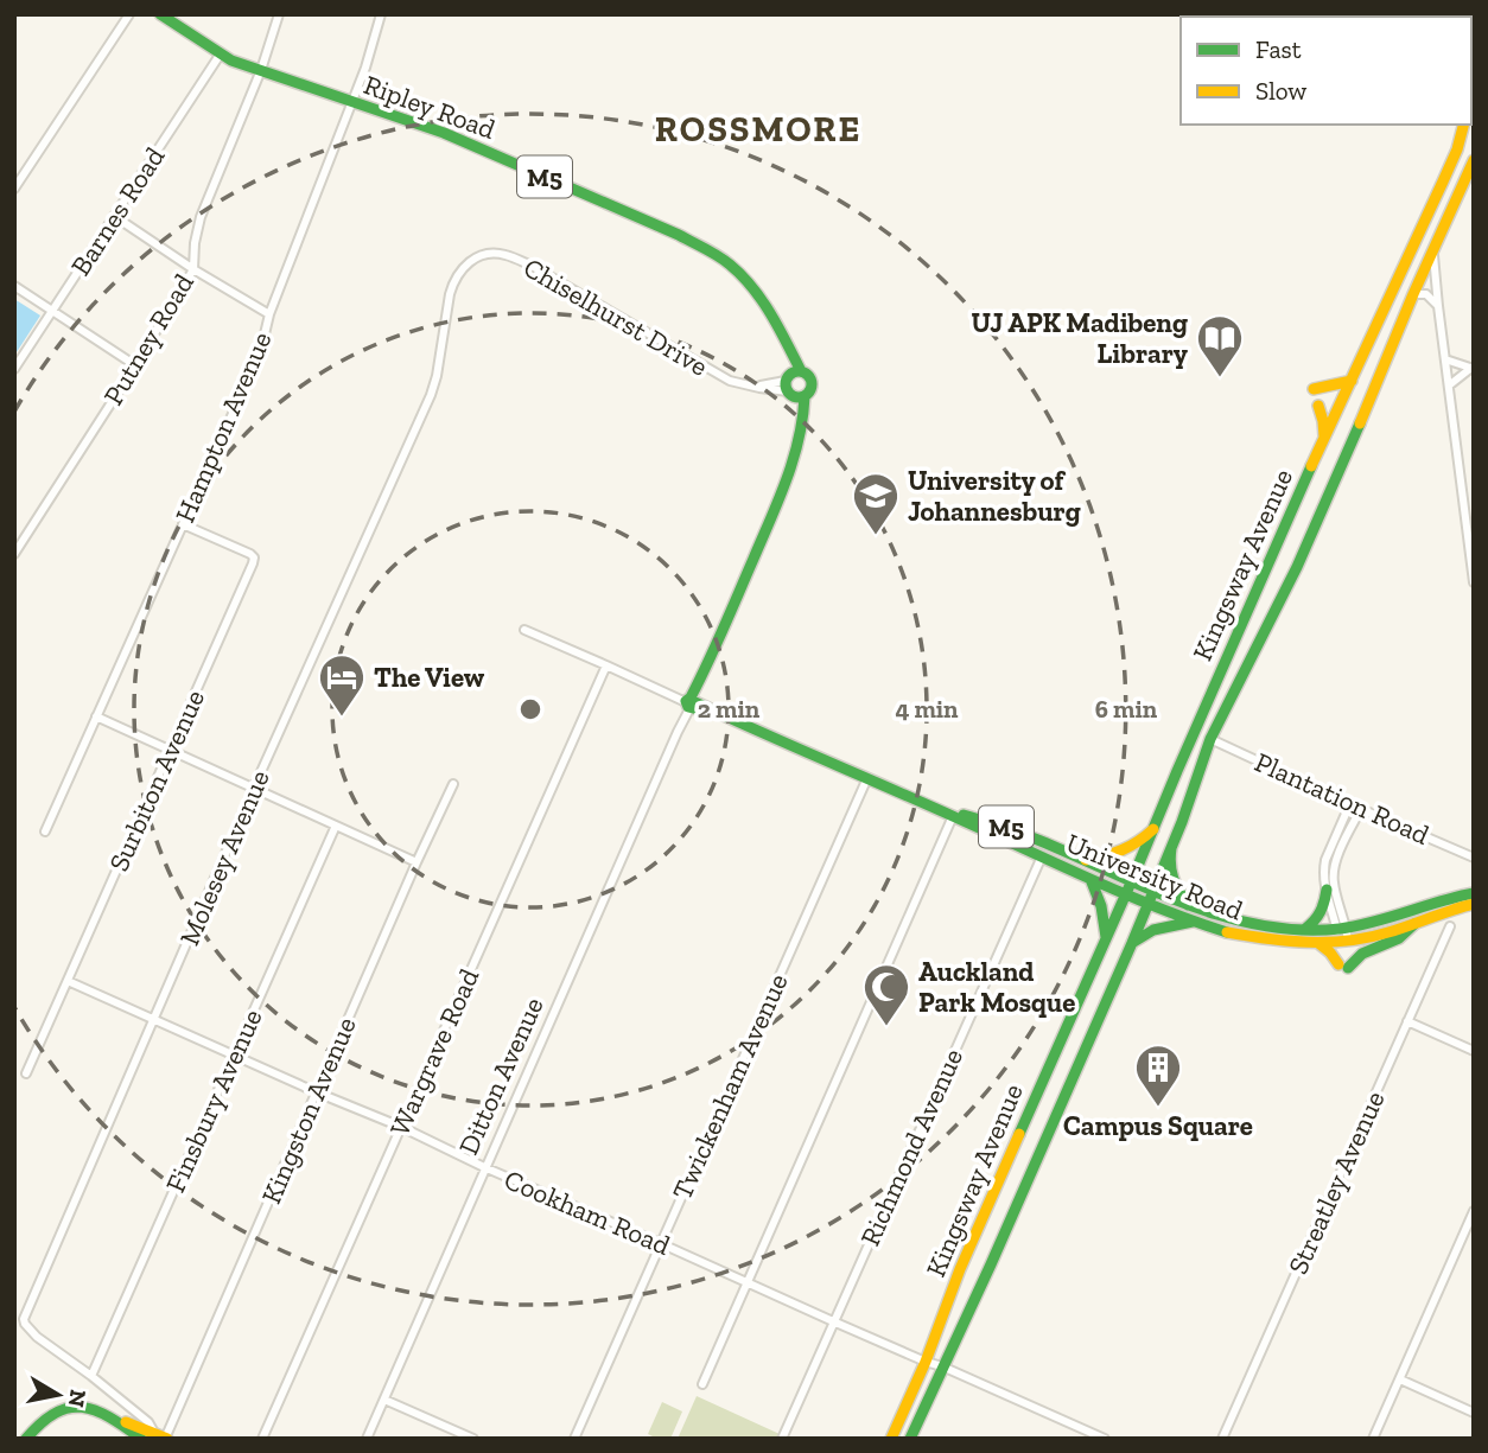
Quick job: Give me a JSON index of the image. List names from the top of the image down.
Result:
{
  "streets": {
    "main road": [
      "Ripley Road",
      "M5",
      "Kingsway Avenue",
      "University Road",
      "Ditton Avenue"
    ],
    "street": [
      "Barnes Road",
      "Chiselhurst Drive",
      "Putney Road",
      "Hampton Avenue",
      "Surbiton Avenue",
      "Plantation Road",
      "Molesey Avenue",
      "Wargrave Road",
      "Twickenham Avenue",
      "Finsbury Avenue",
      "Kingston Avenue",
      "Richmond Avenue",
      "Streatley Avenue",
      "Cookham Road"
    ]
  },
  "crossings": [
    ["Ripley Road", "Barnes Road"],
    ["Ripley Road", "Chiselhurst Drive"],
    ["Ripley Road", "Putney Road"],
    ["Ripley Road", "Hampton Avenue"],
    ["Ripley Road", "Ditton Avenue"],
    ["M5", "University Road"],
    ["Chiselhurst Drive", "Molesey Avenue"],
    ["Chiselhurst Drive", "Ditton Avenue"],
    ["Hampton Avenue", "Surbiton Avenue"],
    ["Kingsway Avenue", "Plantation Road"],
    ["Kingsway Avenue", "University Road"],
    ["Kingsway Avenue", "Cookham Road"],
    ["Surbiton Avenue", "Cookham Road"],
    ["Molesey Avenue", "Finsbury Avenue"],
    ["Molesey Avenue", "Cookham Road"],
    ["University Road", "Wargrave Road"],
    ["University Road", "Ditton Avenue"],
    ["University Road", "Twickenham Avenue"],
    ["University Road", "Richmond Avenue"],
    ["Wargrave Road", "Cookham Road"],
    ["Ditton Avenue", "Cookham Road"],
    ["Twickenham Avenue", "Cookham Road"],
    ["Finsbury Avenue", "Cookham Road"],
    ["Kingston Avenue", "Cookham Road"],
    ["Richmond Avenue", "Cookham Road"]
  ],
  "districts": ["ROSSMORE"],
  "places": {
    "library": ["UJ APK Madibeng Library"],
    "school or university": ["University of Johannesburg"],
    "hotel": ["The View"],
    "mosque": ["Auckland Park Mosque"],
    "building": ["Campus Square"]
  },
  "legend": ["Fast", "Slow"],
  "north": "right",
  "rings": ["2 min", "4 min", "6 min"]
}
